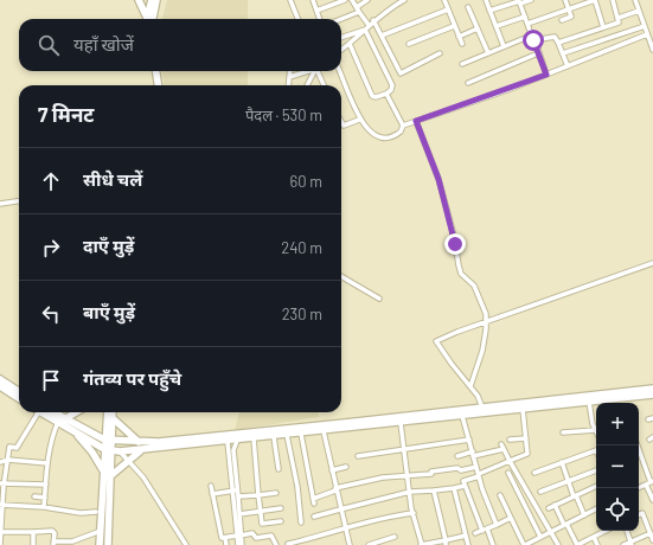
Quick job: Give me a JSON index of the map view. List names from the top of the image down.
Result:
{
  "page": {
    "search": "यहाँ खोजें",
    "heading": ["7 मिनट", "पैदल · 530 m"],
    "list": [
      ["सीधे चलें", "60 m"],
      ["दाएँ मुड़ें", "240 m"],
      ["बाएँ मुड़ें", "230 m"],
      "गंतव्य पर पहुँचे"
    ],
    "map_buttons": ["+", "−"]
  }
}
